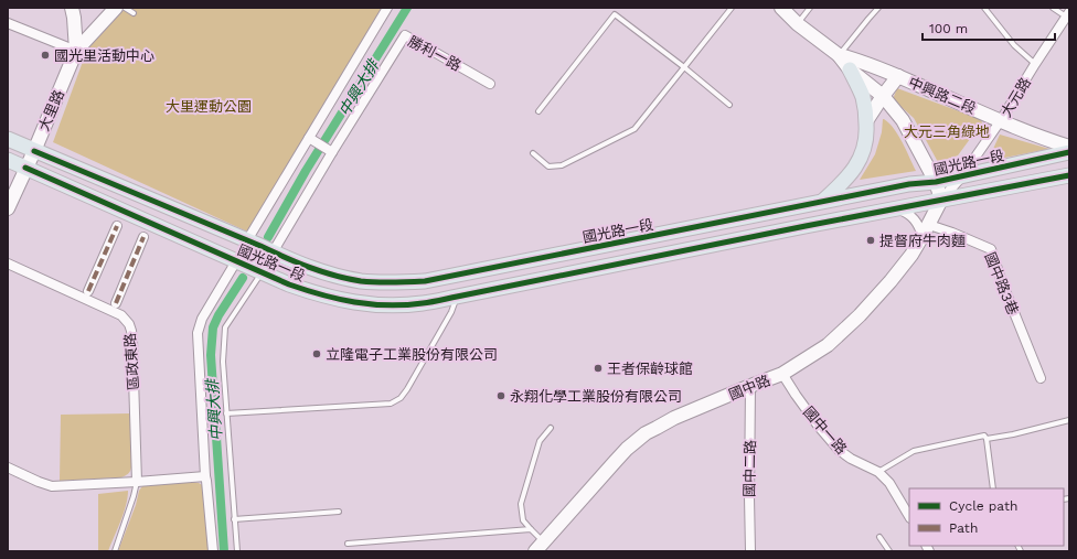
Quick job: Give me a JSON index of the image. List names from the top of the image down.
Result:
{
  "streets": {
    "main road": ["國光路一段"],
    "street": [
      "勝利一路",
      "中興路二段",
      "大元路",
      "大里路",
      "國中路3巷",
      "區政東路",
      "國中路",
      "國中一路",
      "國中二路"
    ]
  },
  "crossings": [
    ["勝利一路", "國光路一段"],
    ["中興路二段", "大元路"],
    ["中興路二段", "國光路一段"],
    ["中興路二段", "國中路"],
    ["大元路", "國光路一段"],
    ["大元路", "國中路"],
    ["大里路", "國光路一段"],
    ["國光路一段", "國中路"],
    ["國中路3巷", "國中路"],
    ["國中路", "國中一路"],
    ["國中路", "國中二路"]
  ],
  "water": ["中興大排"],
  "parks": ["大里運動公園", "大元三角綠地"],
  "places": [
    "國光里活動中心",
    "提督府牛肉麵",
    "立隆電子工業股份有限公司",
    "王者保齡球館",
    "永翔化學工業股份有限公司"
  ],
  "legend": ["Cycle path", "Path"],
  "scale_bar": "100 m"
}
